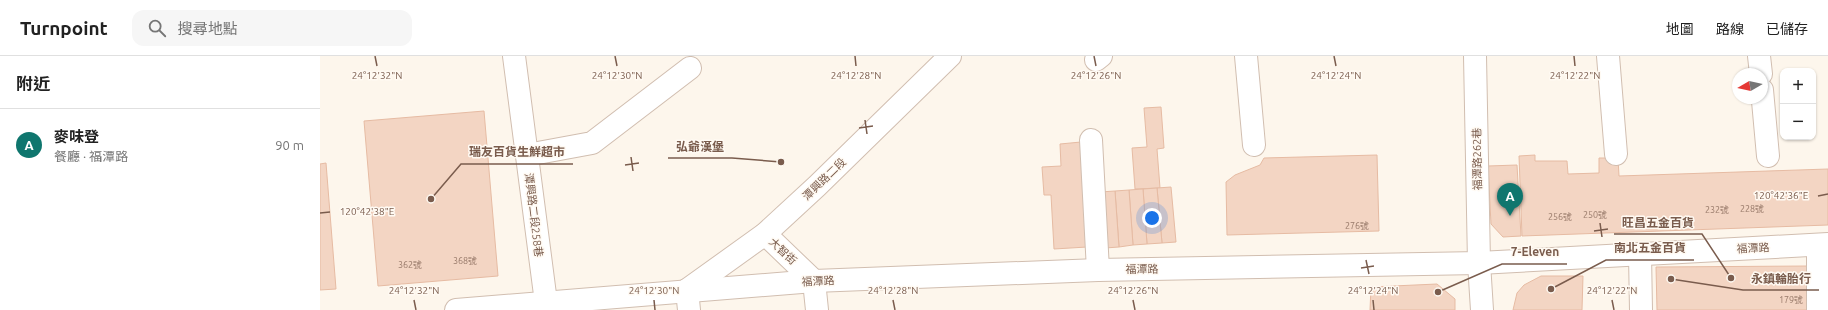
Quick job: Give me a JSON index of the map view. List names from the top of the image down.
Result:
{
  "streets": {
    "street": [
      "福潭路262巷",
      "潭興路二段",
      "潭興路二段258巷",
      "福潭路",
      "大智街"
    ]
  },
  "crossings": [
    ["福潭路262巷", "福潭路"],
    ["潭興路二段", "福潭路"],
    ["潭興路二段", "大智街"],
    ["潭興路二段258巷", "福潭路"],
    ["福潭路", "大智街"]
  ],
  "places": [
    "弘爺漢堡",
    "瑞友百貨生鮮超市",
    "旺昌五金百貨",
    "永鎮輪胎行",
    "南北五金百貨",
    "7-Eleven"
  ],
  "house_numbers": [
    "228號",
    "232號",
    "250號",
    "256號",
    "276號",
    "368號",
    "362號",
    "179號"
  ],
  "north": "left",
  "page": {
    "header": "Turnpoint",
    "search": "搜尋地點",
    "nav": ["地圖", "路線", "已儲存"],
    "heading": "附近",
    "map_buttons": ["+", "−"],
    "list": [
      {
        "mark": "A",
        "name": "麥味登",
        "note": "餐廳 · 福潭路",
        "value": "90 m"
      }
    ],
    "pins": "A"
  },
  "coordinates": [
    "24°12'32\"N",
    "24°12'30\"N",
    "24°12'28\"N",
    "24°12'26\"N",
    "24°12'24\"N",
    "24°12'22\"N",
    "120°42'36\"E",
    "120°42'38\"E"
  ]
}
